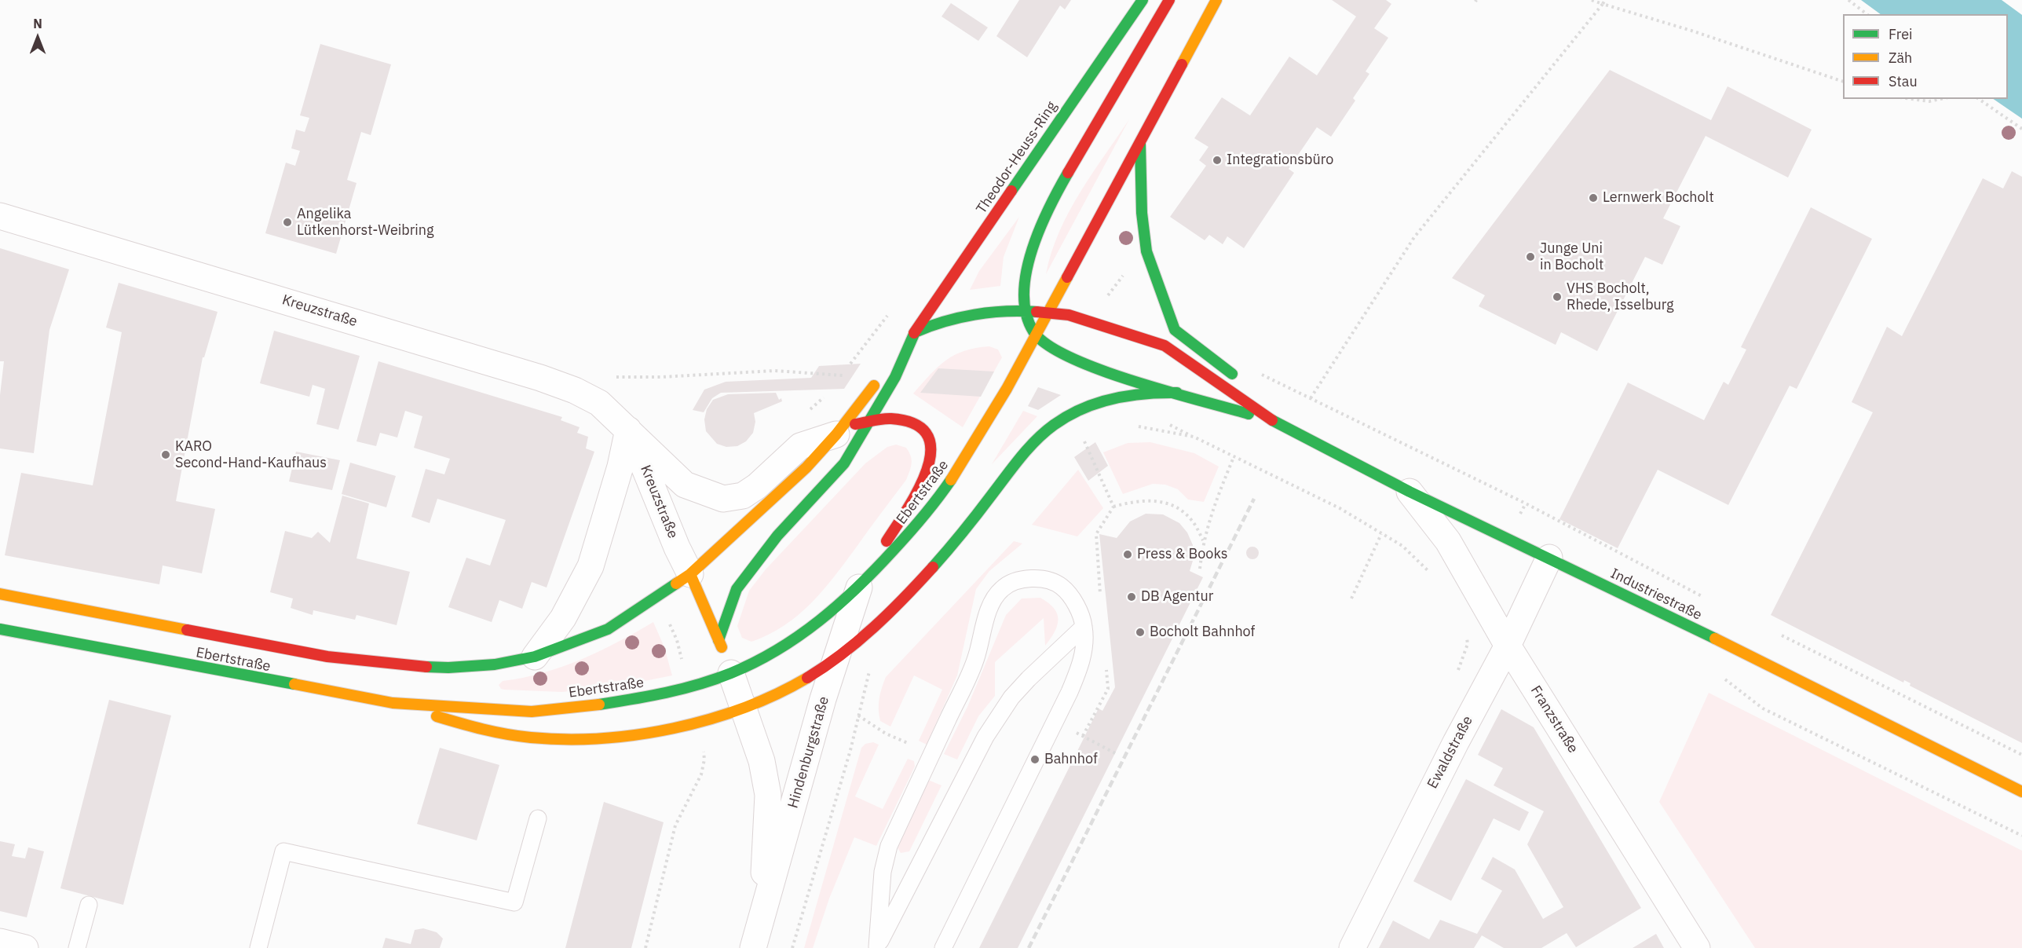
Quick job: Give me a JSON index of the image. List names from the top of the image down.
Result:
{
  "streets": {
    "main road": ["Theodor-Heuss-Ring", "Ebertstraße", "Industriestraße"],
    "street": [
      "Kreuzstraße",
      "Franzstraße",
      "Hindenburgstraße",
      "Ewaldstraße"
    ]
  },
  "crossings": [
    ["Theodor-Heuss-Ring", "Ebertstraße"],
    ["Kreuzstraße", "Ebertstraße"],
    ["Ebertstraße", "Hindenburgstraße"],
    ["Industriestraße", "Franzstraße"],
    ["Industriestraße", "Ewaldstraße"],
    ["Franzstraße", "Ewaldstraße"]
  ],
  "places": [
    "Integrationsbüro",
    "Lernwerk Bocholt",
    "Angelika Lütkenhorst-Weibring",
    "Junge Uni in Bocholt",
    "VHS Bocholt, Rhede, Isselburg",
    "KARO Second-Hand-Kaufhaus",
    "Press & Books",
    "DB Agentur",
    "Bocholt Bahnhof",
    "Bahnhof"
  ],
  "legend": ["Frei", "Zäh", "Stau"],
  "north": "top"
}
